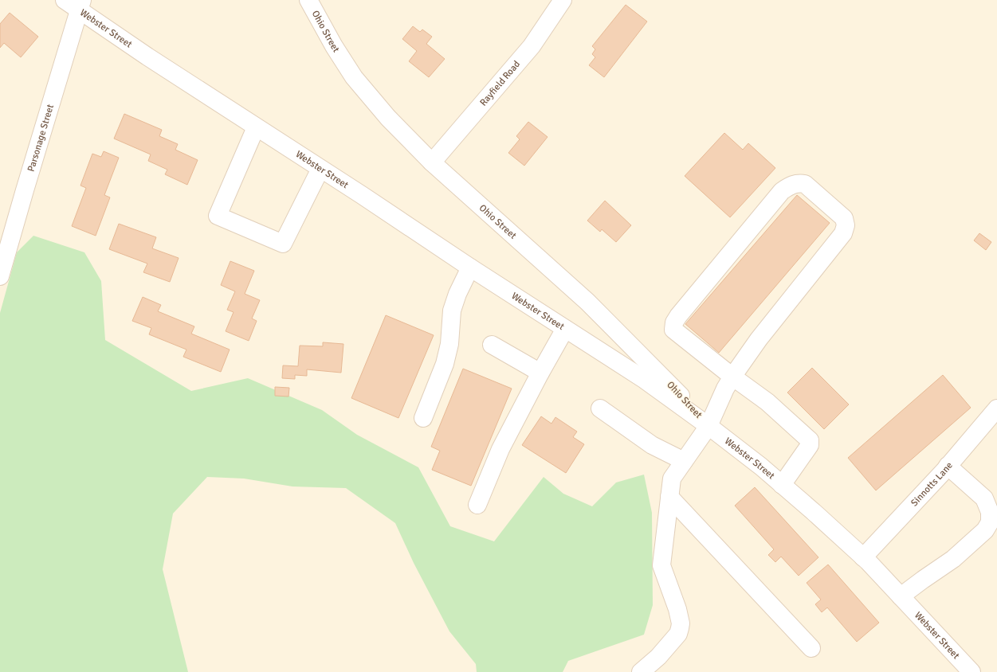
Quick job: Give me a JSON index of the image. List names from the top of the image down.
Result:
{
  "streets": {
    "street": [
      "Webster Street",
      "Ohio Street",
      "Rayfield Road",
      "Parsonage Street",
      "Sinnotts Lane"
    ]
  },
  "crossings": [
    ["Webster Street", "Ohio Street"],
    ["Webster Street", "Parsonage Street"],
    ["Webster Street", "Sinnotts Lane"],
    ["Ohio Street", "Rayfield Road"]
  ]
}
